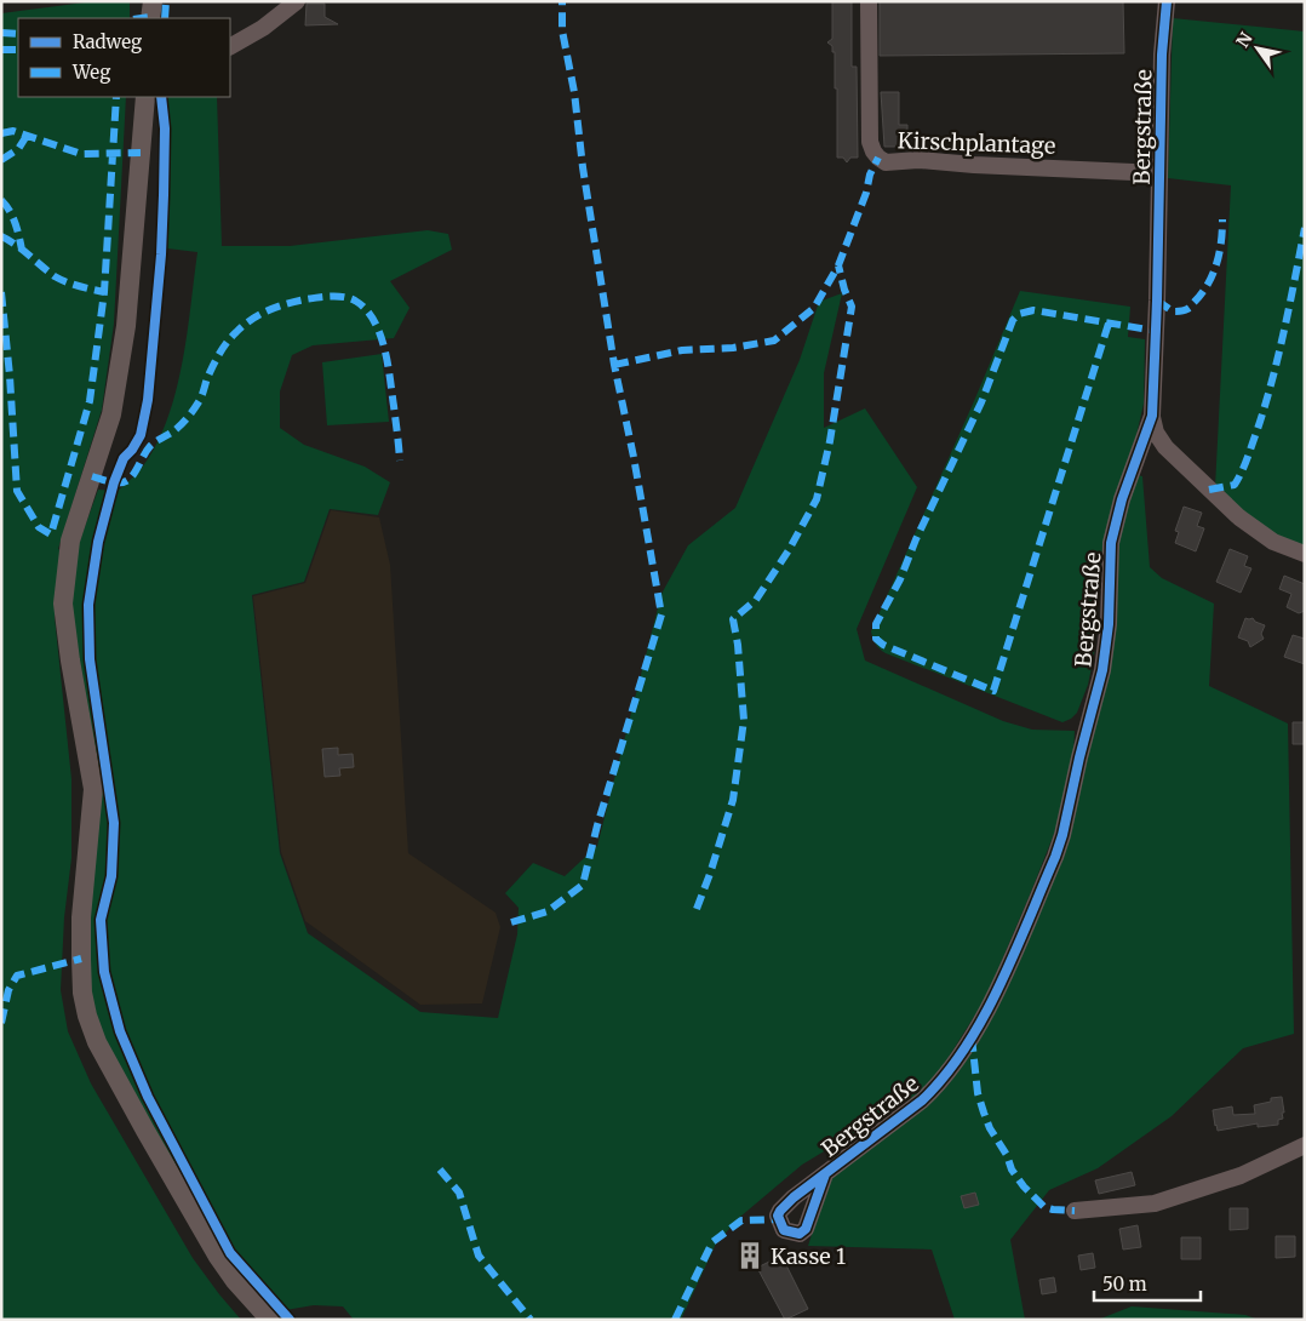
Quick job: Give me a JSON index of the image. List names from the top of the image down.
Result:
{
  "streets": {
    "street": ["Bergstraße", "Kirschplantage"]
  },
  "crossings": [
    ["Bergstraße", "Kirschplantage"]
  ],
  "places": {
    "building": ["Kasse 1"]
  },
  "legend": ["Radweg", "Weg"],
  "scale_bar": "50 m",
  "north": "top left"
}
